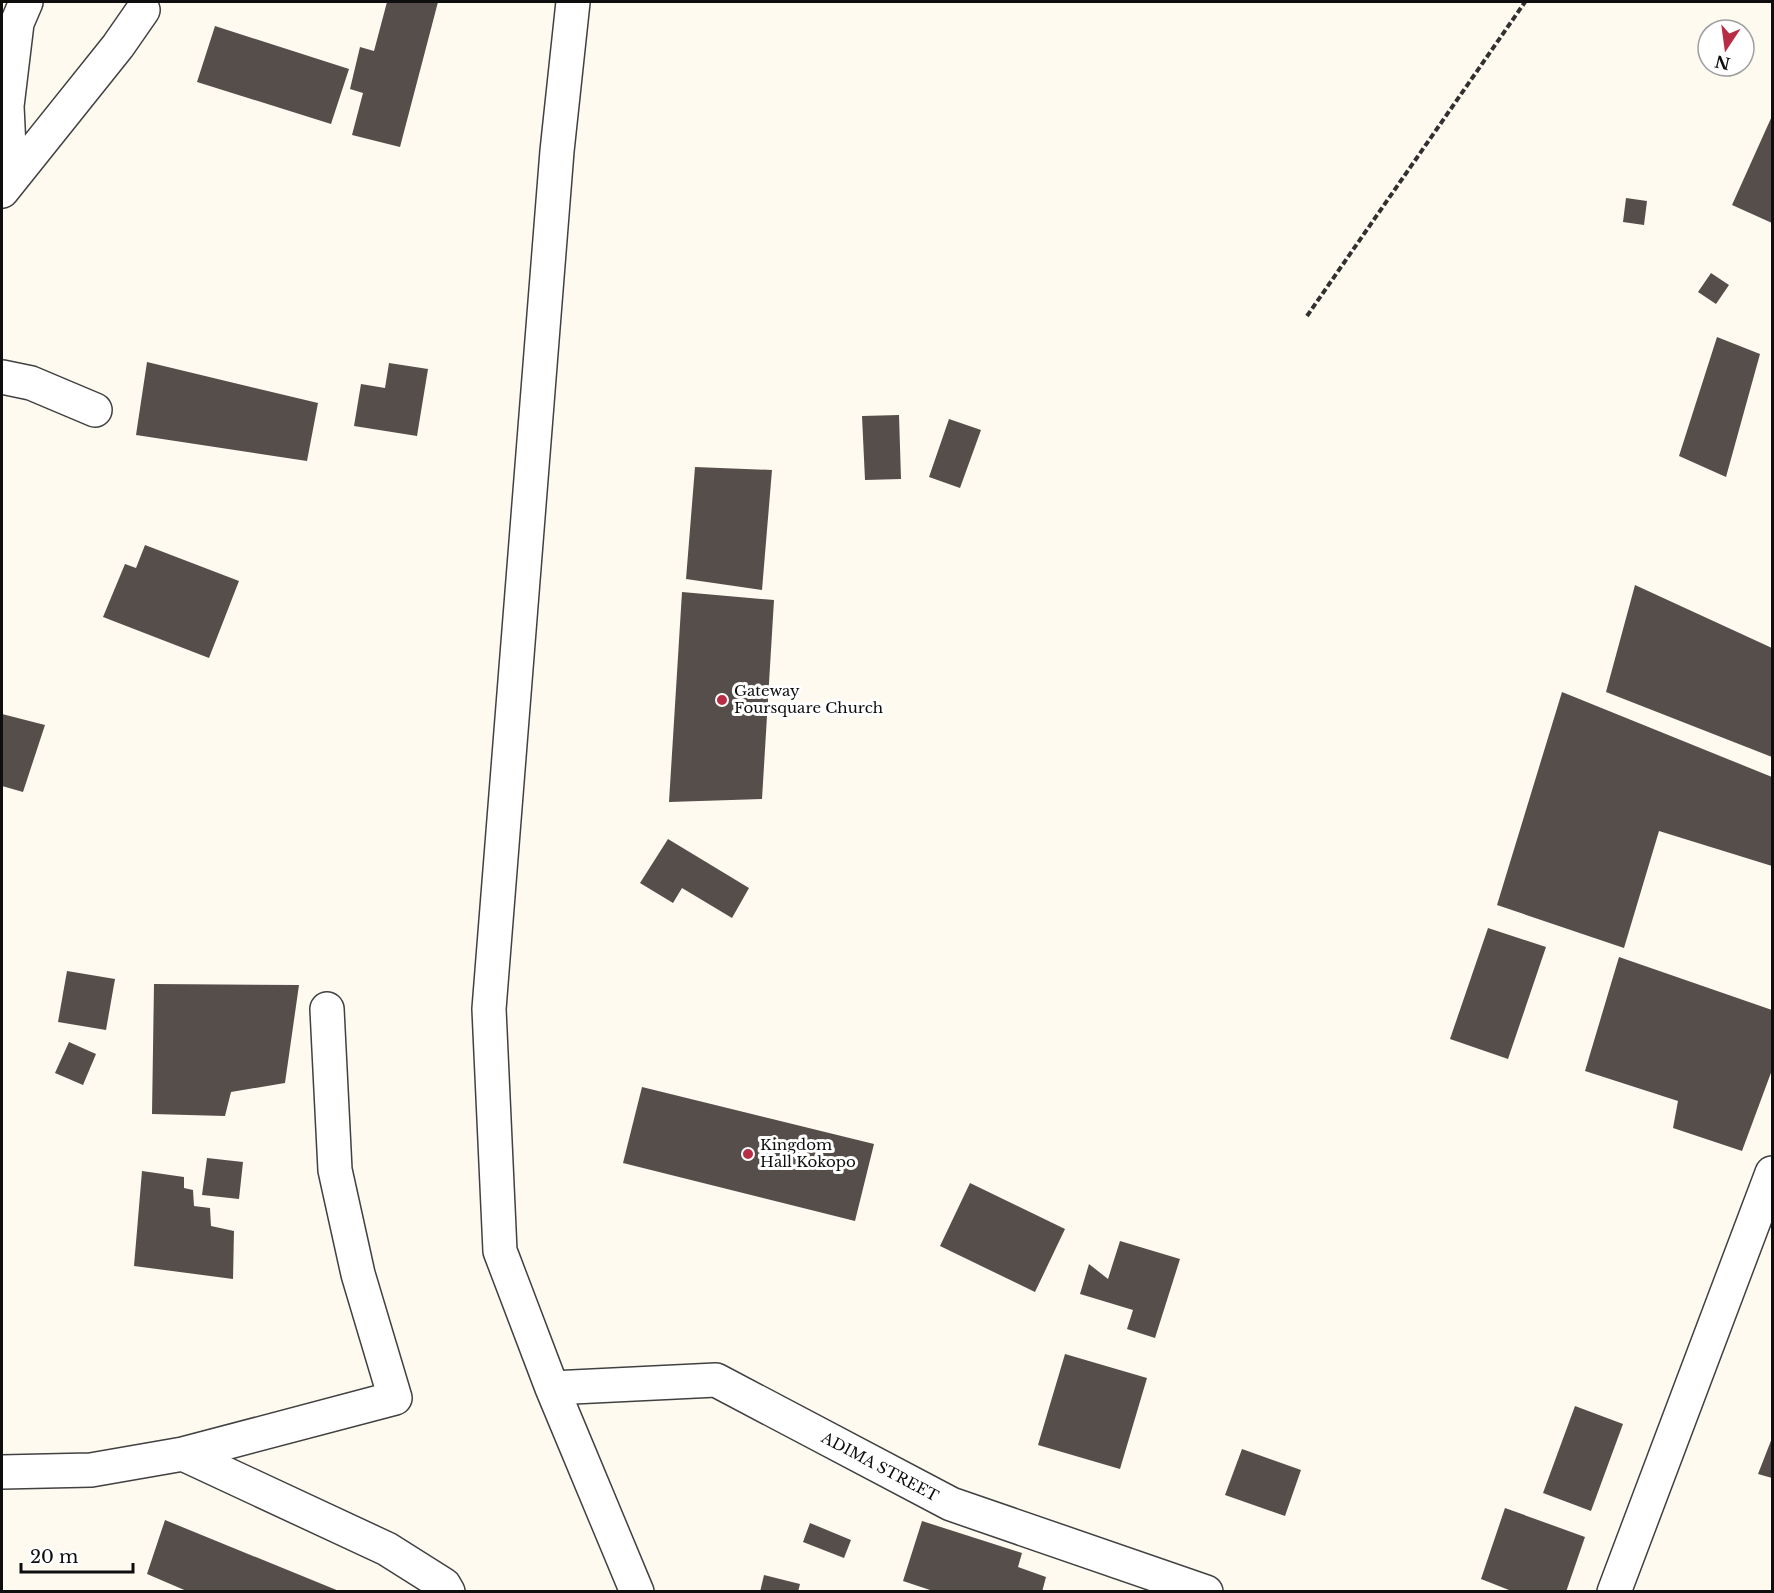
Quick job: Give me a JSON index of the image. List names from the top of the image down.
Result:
{
  "streets": {
    "street": ["ADIMA STREET"]
  },
  "places": ["Gateway Foursquare Church", "Kingdom Hall Kokopo"],
  "scale_bar": "20 m",
  "north": "bottom"
}
